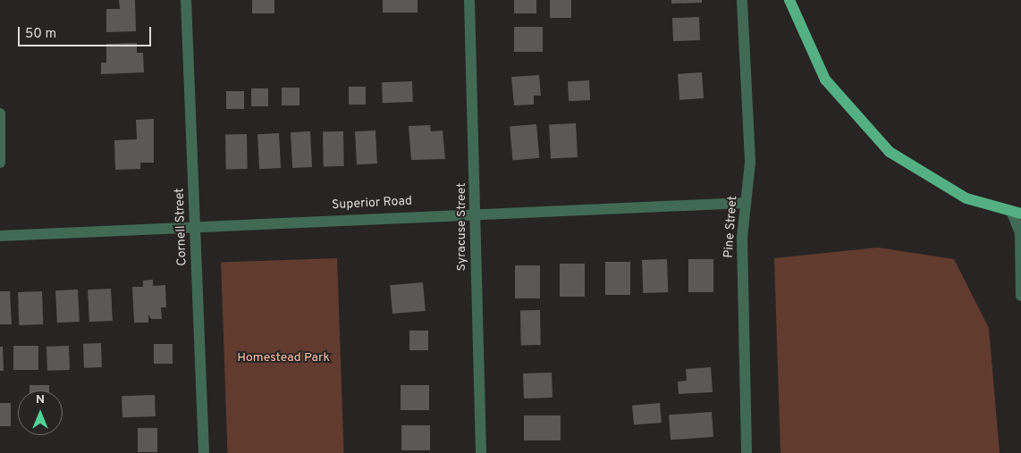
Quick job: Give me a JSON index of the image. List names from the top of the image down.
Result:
{
  "streets": {
    "street": [
      "Superior Road",
      "Cornell Street",
      "Syracuse Street",
      "Pine Street"
    ]
  },
  "crossings": [
    ["Superior Road", "Cornell Street"],
    ["Superior Road", "Syracuse Street"],
    ["Superior Road", "Pine Street"]
  ],
  "parks": ["Homestead Park"],
  "scale_bar": "50 m",
  "north": "top"
}
